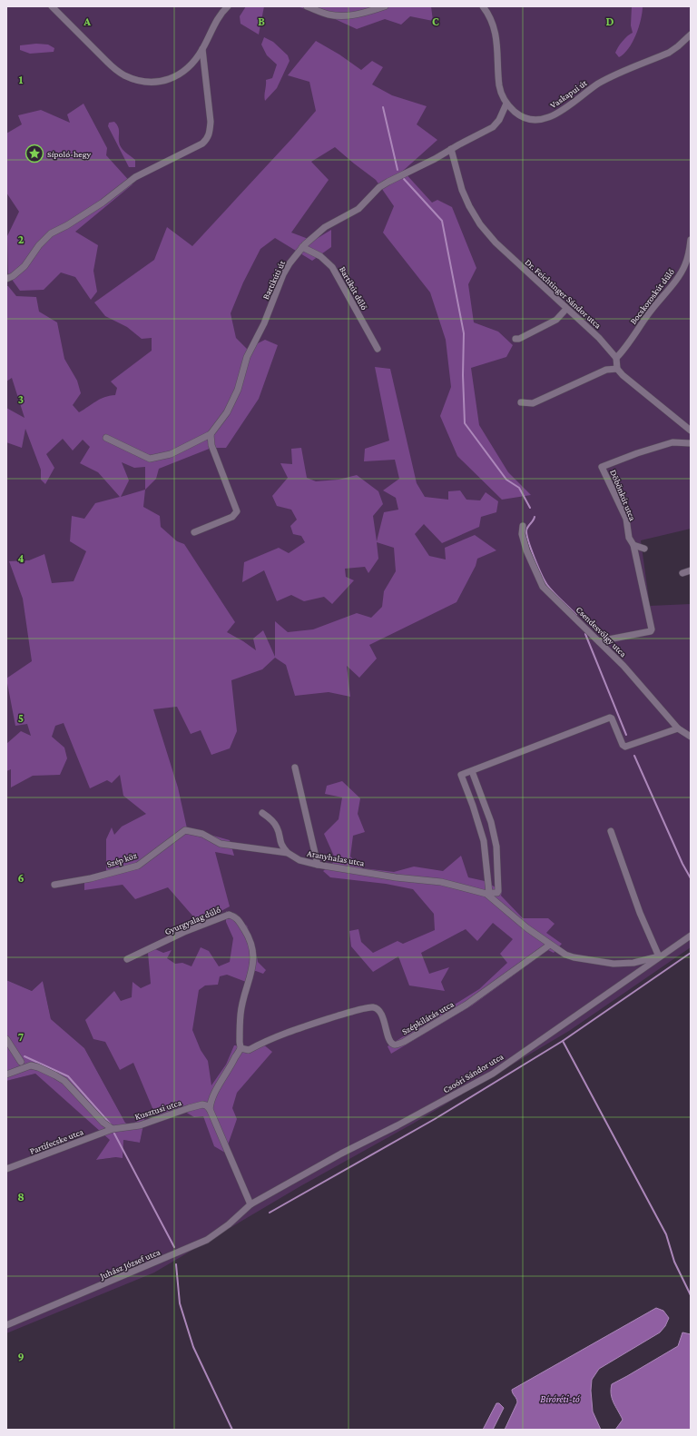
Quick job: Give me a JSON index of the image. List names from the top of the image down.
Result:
{
  "streets": {
    "street": [
      "Vaskapui út",
      "Bartikúti út",
      "Bartikút dűlő",
      "Dr. Feichtinger Sándor utca",
      "Bocskoroskút dűlő",
      "Döbönkút utca",
      "Csendesvölgy utca",
      "Aranyhalas utca",
      "Szép köz",
      "Gyurgyalag dűlő",
      "Szépkilátás utca",
      "Csoóri Sándor utca",
      "Kusztusi utca",
      "Partifecske utca",
      "Juhász József utca"
    ]
  },
  "crossings": [
    ["Vaskapui út", "Bartikúti út"],
    ["Bartikúti út", "Bartikút dűlő"],
    ["Bartikúti út", "Dr. Feichtinger Sándor utca"],
    ["Dr. Feichtinger Sándor utca", "Bocskoroskút dűlő"],
    ["Aranyhalas utca", "Szép köz"],
    ["Aranyhalas utca", "Szépkilátás utca"],
    ["Aranyhalas utca", "Csoóri Sándor utca"],
    ["Gyurgyalag dűlő", "Szépkilátás utca"],
    ["Gyurgyalag dűlő", "Kusztusi utca"],
    ["Csoóri Sándor utca", "Juhász József utca"],
    ["Kusztusi utca", "Partifecske utca"]
  ],
  "water": ["Bíróréti-tó"],
  "places": {
    "place": ["Sípoló-hegy"]
  },
  "grid": {
    "columns": [
      "A",
      "B",
      "C",
      "D"
    ],
    "rows": [
      "1",
      "2",
      "3",
      "4",
      "5",
      "6",
      "7",
      "8",
      "9"
    ]
  }
}
